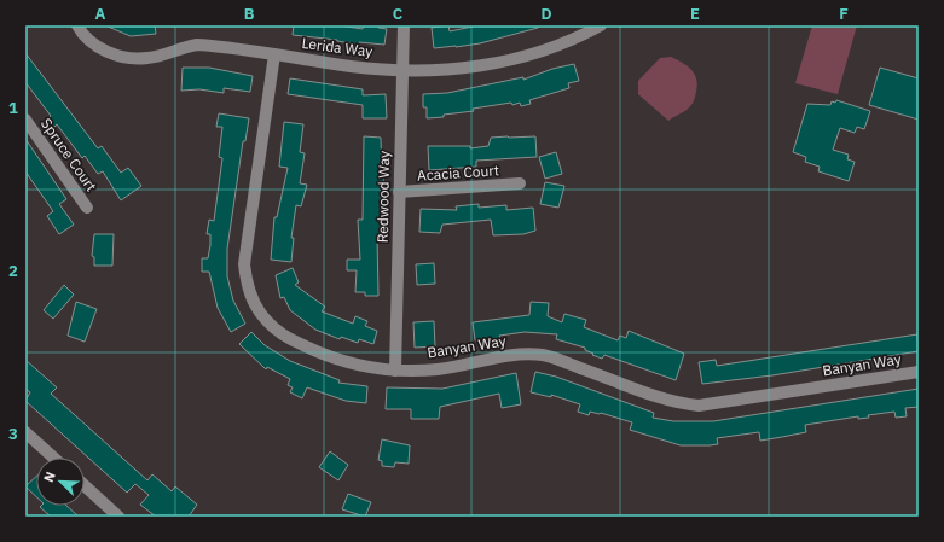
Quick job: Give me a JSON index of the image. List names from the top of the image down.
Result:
{
  "streets": {
    "street": [
      "Lerida Way",
      "Spruce Court",
      "Acacia Court",
      "Redwood Way",
      "Banyan Way"
    ]
  },
  "crossings": [
    ["Lerida Way", "Redwood Way"],
    ["Lerida Way", "Banyan Way"],
    ["Acacia Court", "Redwood Way"],
    ["Redwood Way", "Banyan Way"]
  ],
  "north": "top left",
  "grid": {
    "columns": [
      "A",
      "B",
      "C",
      "D",
      "E",
      "F"
    ],
    "rows": ["1", "2", "3"]
  }
}
